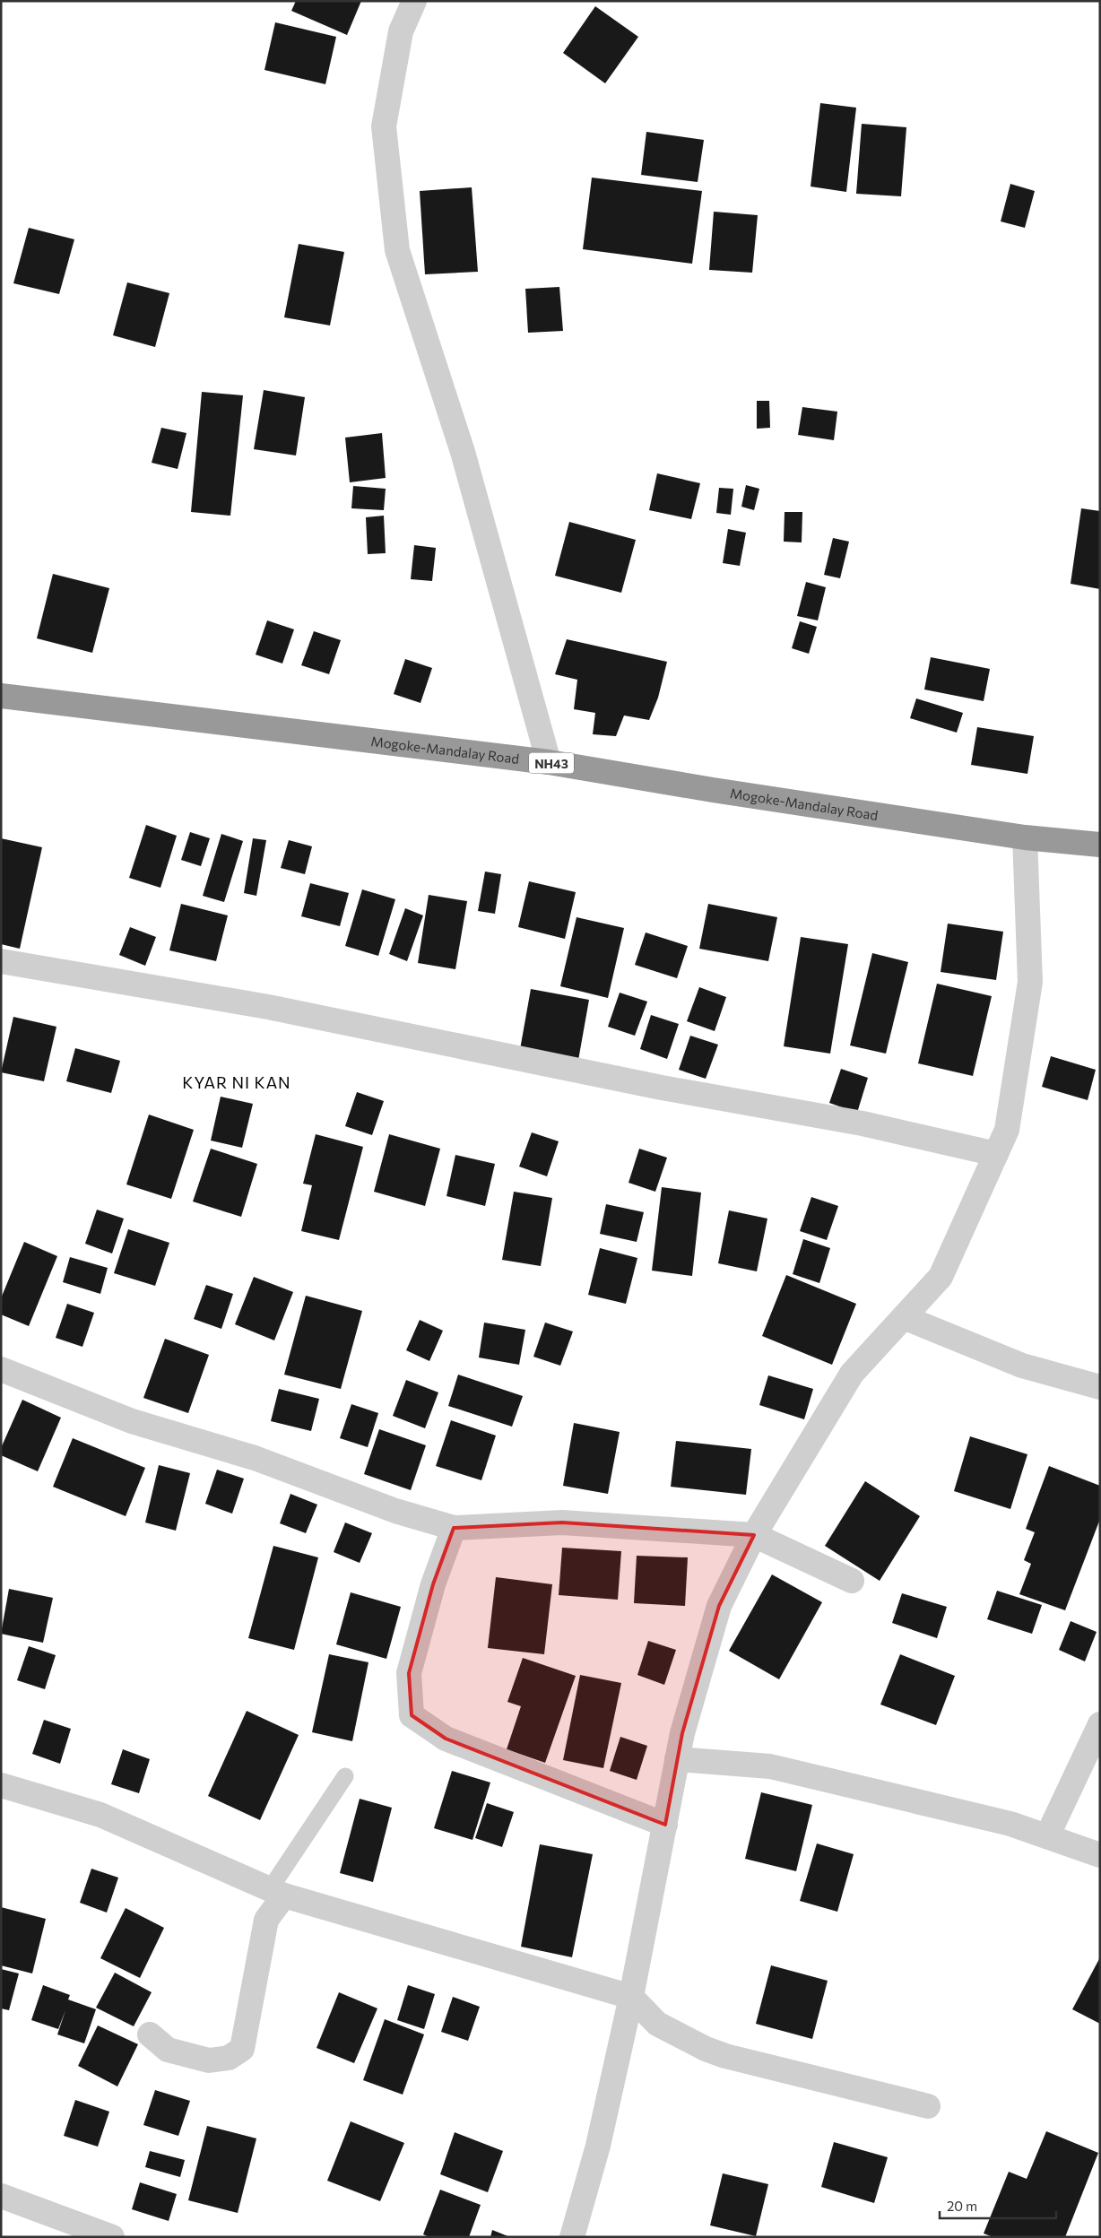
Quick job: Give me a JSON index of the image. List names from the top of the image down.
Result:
{
  "streets": {
    "highway": ["Mogoke-Mandalay Road", "NH43"]
  },
  "districts": ["KYAR NI KAN"],
  "scale_bar": "20 m"
}
